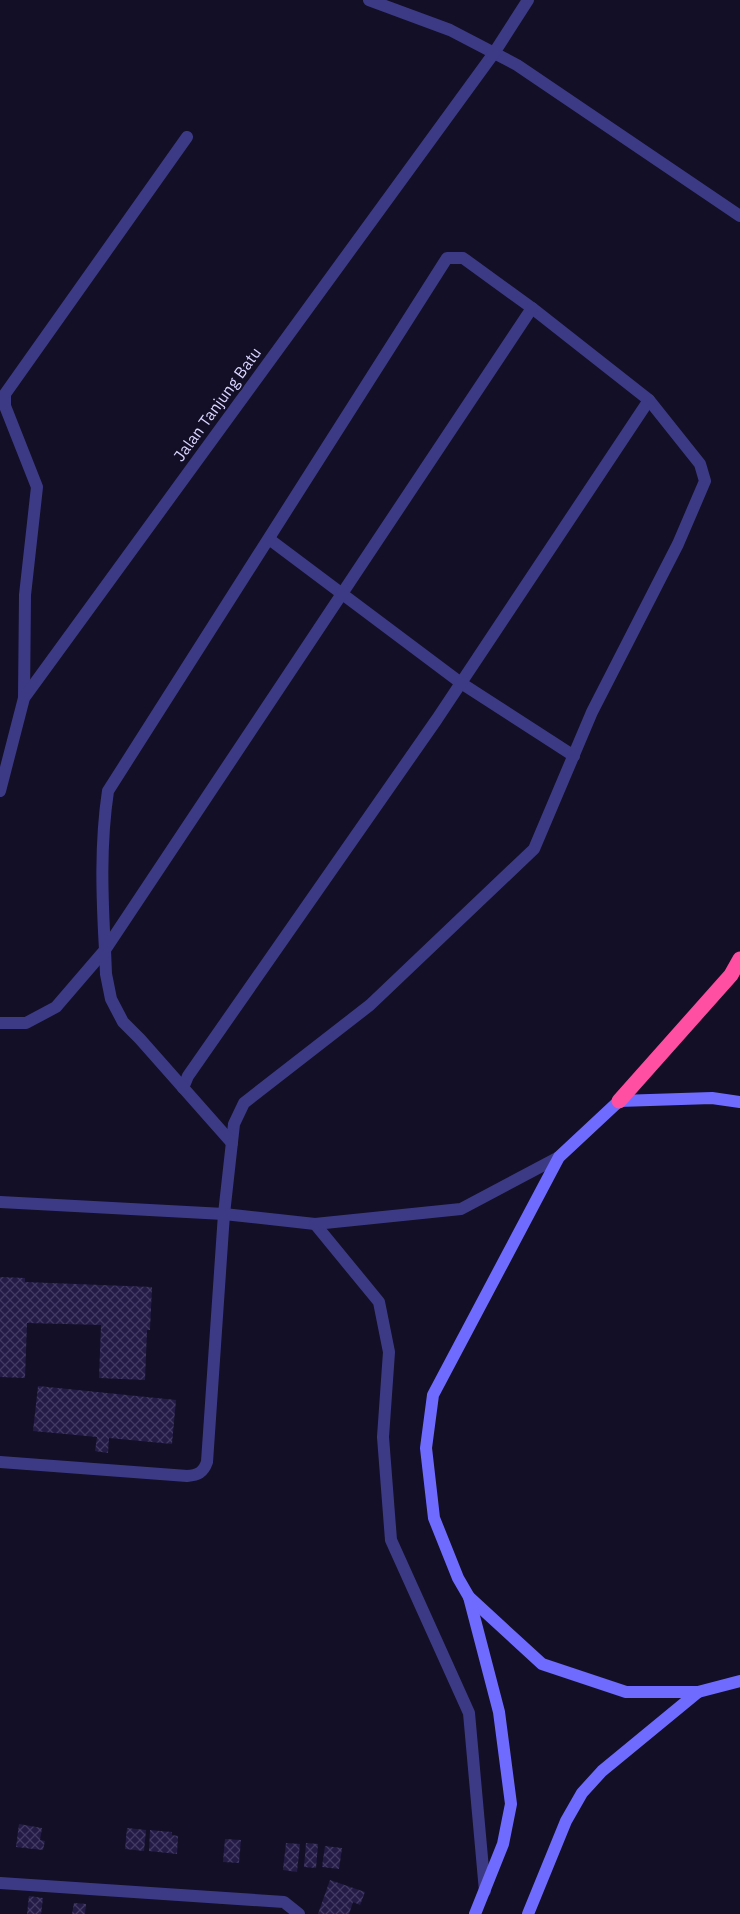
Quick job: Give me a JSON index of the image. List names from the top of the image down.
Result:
{
  "streets": {
    "street": ["Jalan Tanjung Batu"]
  }
}
